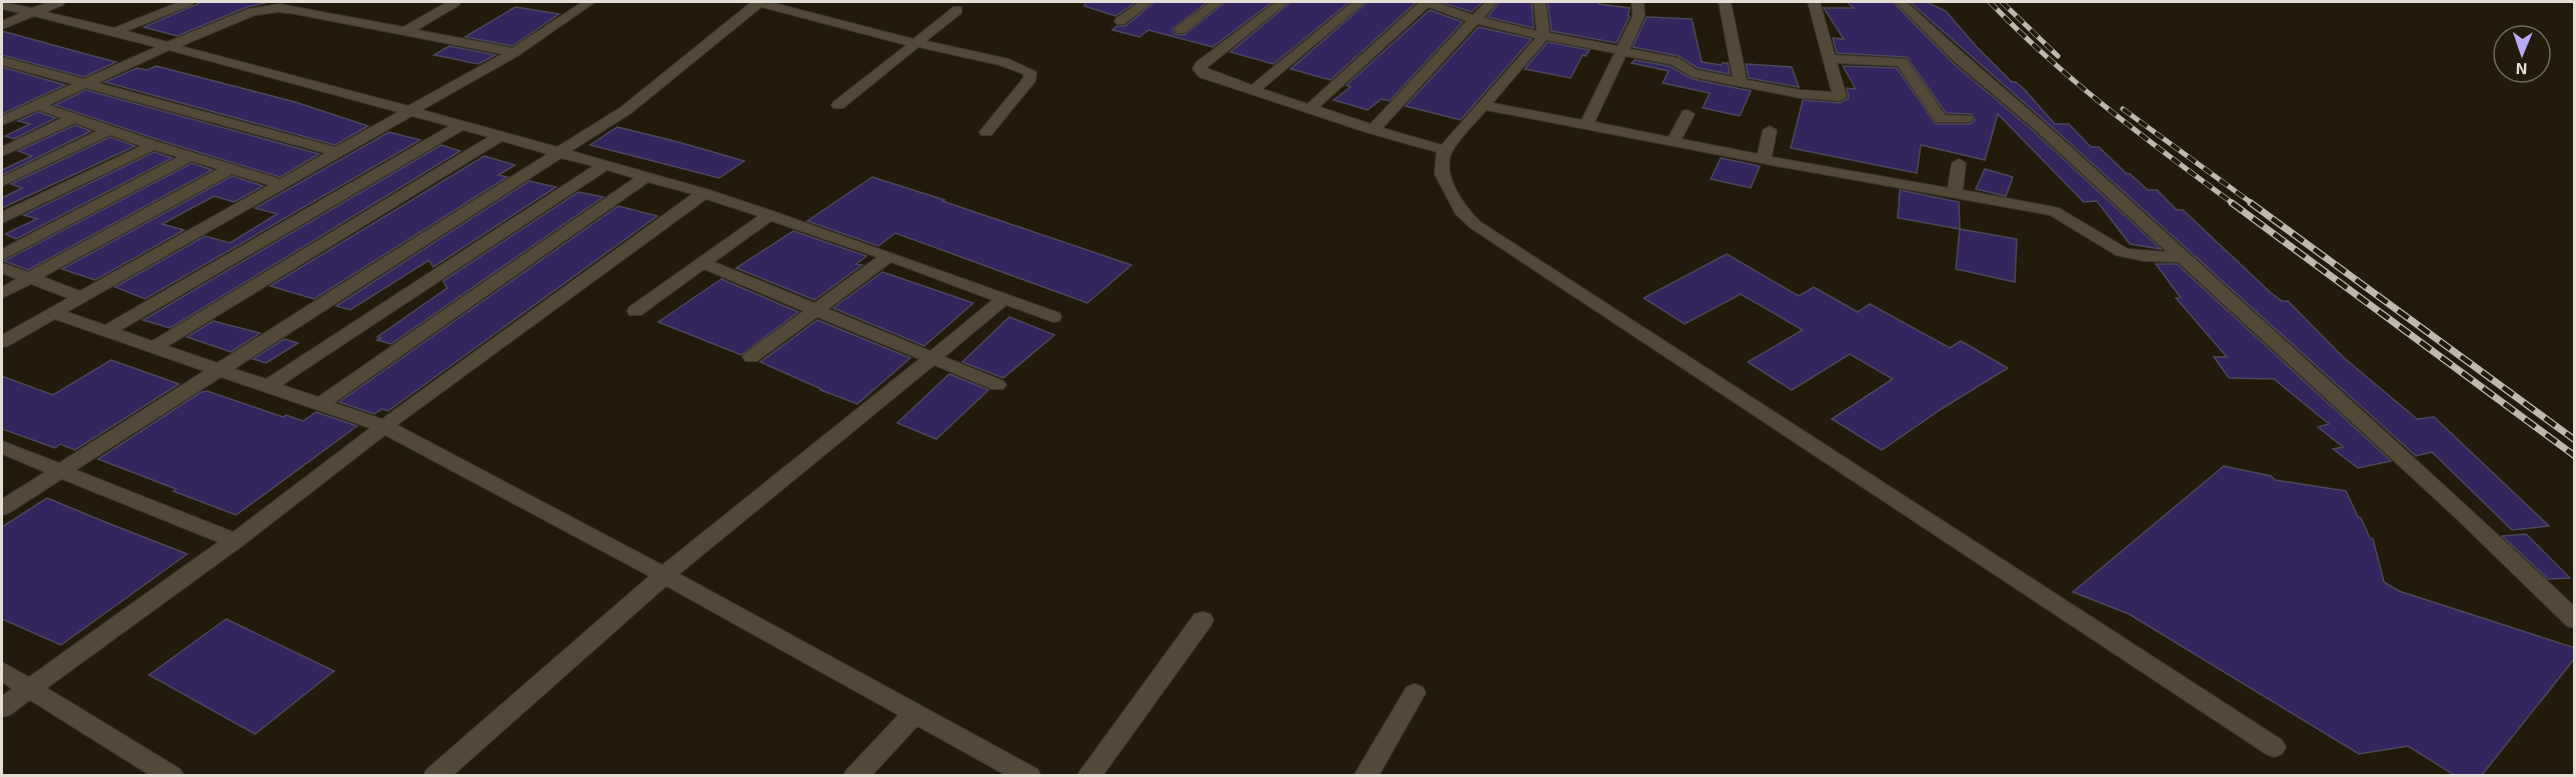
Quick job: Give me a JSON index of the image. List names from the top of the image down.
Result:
{
  "north": "bottom"
}
